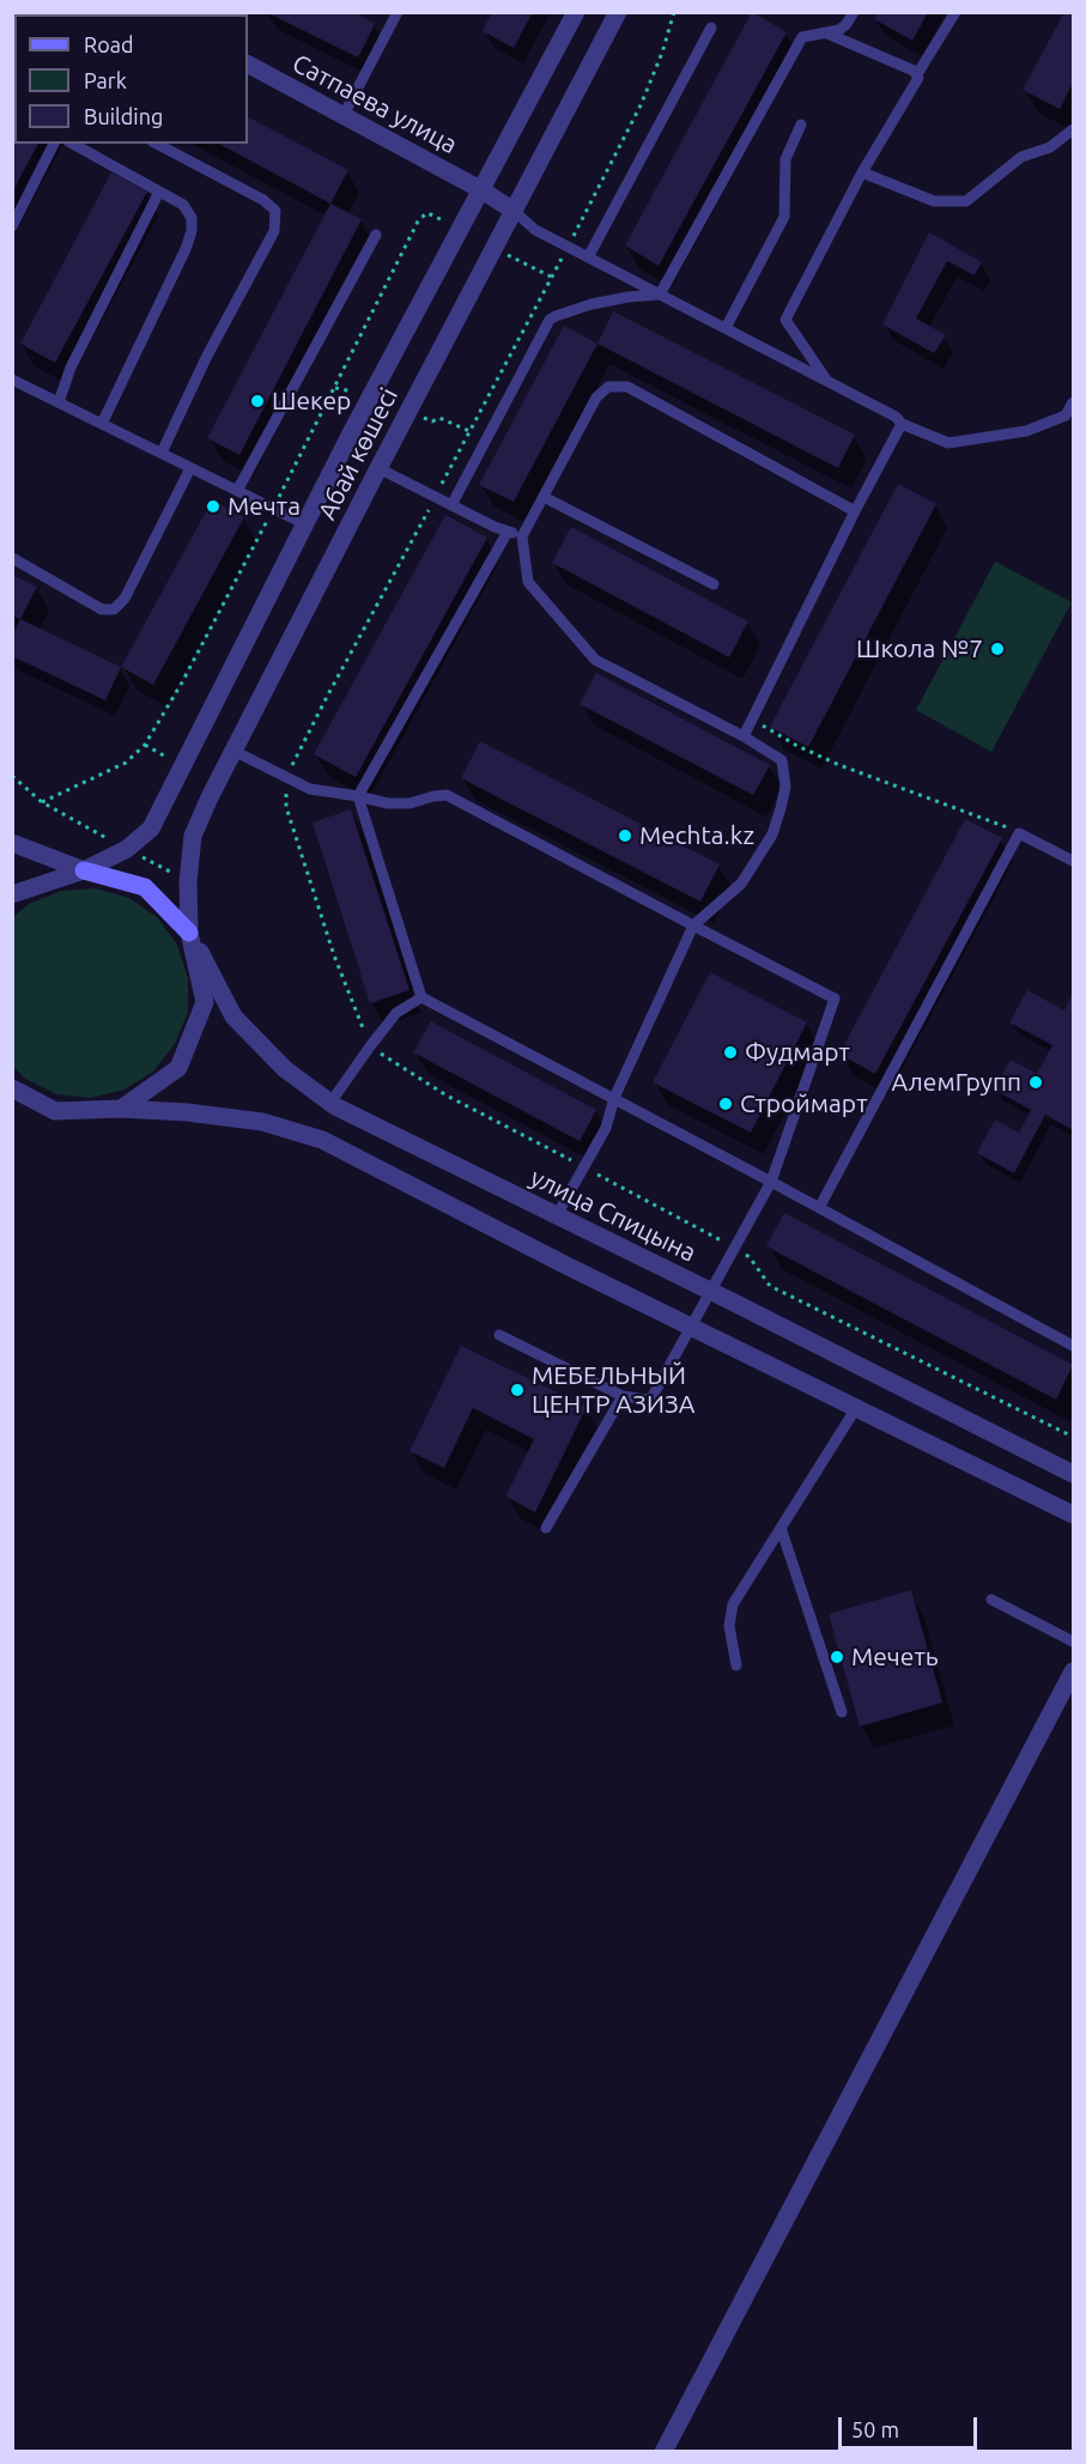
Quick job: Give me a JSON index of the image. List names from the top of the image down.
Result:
{
  "streets": {
    "street": ["Сатпаева улица", "Абай көшесі", "улица Спицына"]
  },
  "crossings": [
    ["Сатпаева улица", "Абай көшесі"],
    ["Абай көшесі", "улица Спицына"]
  ],
  "places": [
    "Шекер",
    "Мечта",
    "Школа №7",
    "Mechta.kz",
    "Фудмарт",
    "АлемГрупп",
    "Строймарт",
    "МЕБЕЛЬНЫЙ ЦЕНТР АЗИЗА",
    "Мечеть"
  ],
  "legend": ["Road", "Park", "Building"],
  "scale_bar": "50 m"
}
